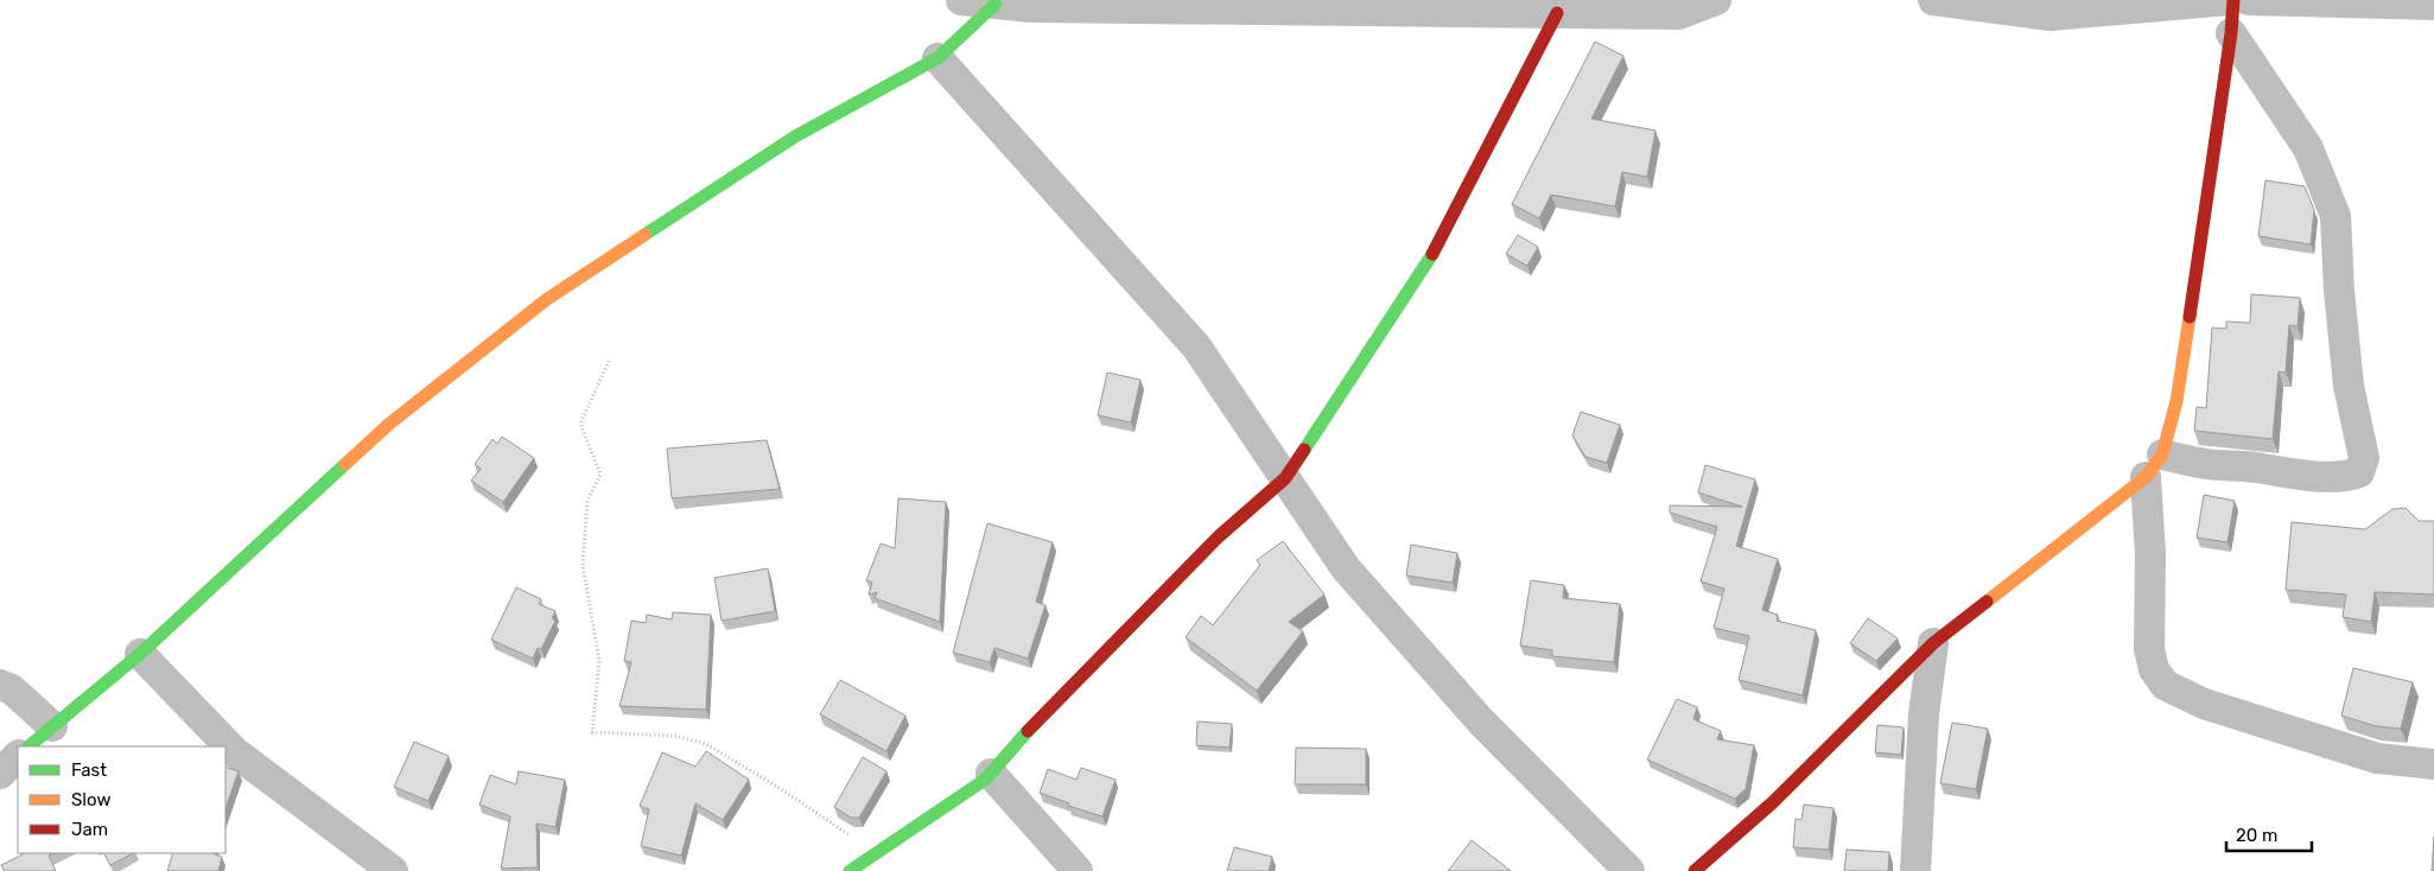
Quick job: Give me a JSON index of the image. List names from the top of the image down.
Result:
{
  "legend": ["Fast", "Slow", "Jam"],
  "scale_bar": "20 m"
}
